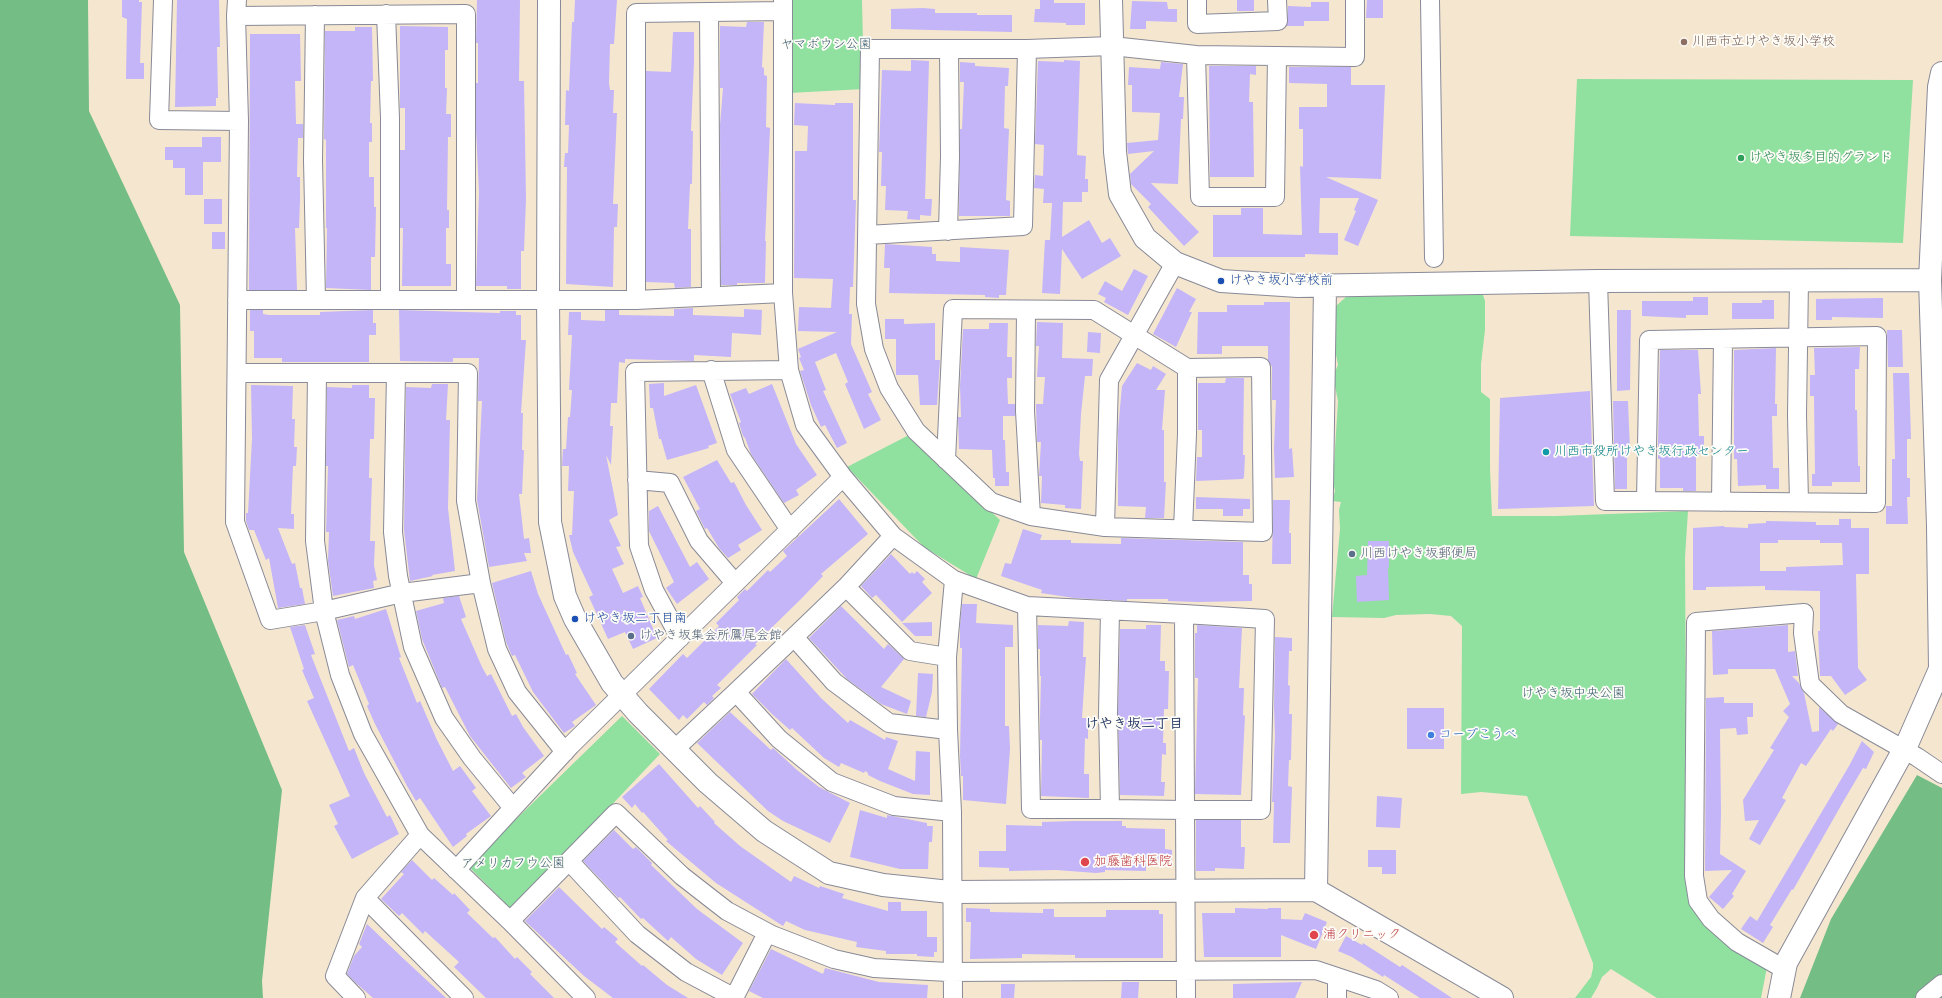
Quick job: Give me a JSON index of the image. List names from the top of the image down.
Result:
{
  "districts": ["けやき坂二丁目"],
  "parks": ["ヤマボウシ公園", "けやき坂中央公園", "アメリカフウ公園"],
  "places": [
    "川西市立けやき坂小学校",
    "けやき坂多目的グランド",
    "けやき坂小学校前",
    "川西市役所けやき坂行政センター",
    "川西けやき坂郵便局",
    "けやき坂二丁目南",
    "けやき坂集会所鷹尾会館",
    "コープこうべ",
    "加藤歯科医院",
    "浦クリニック"
  ]
}
